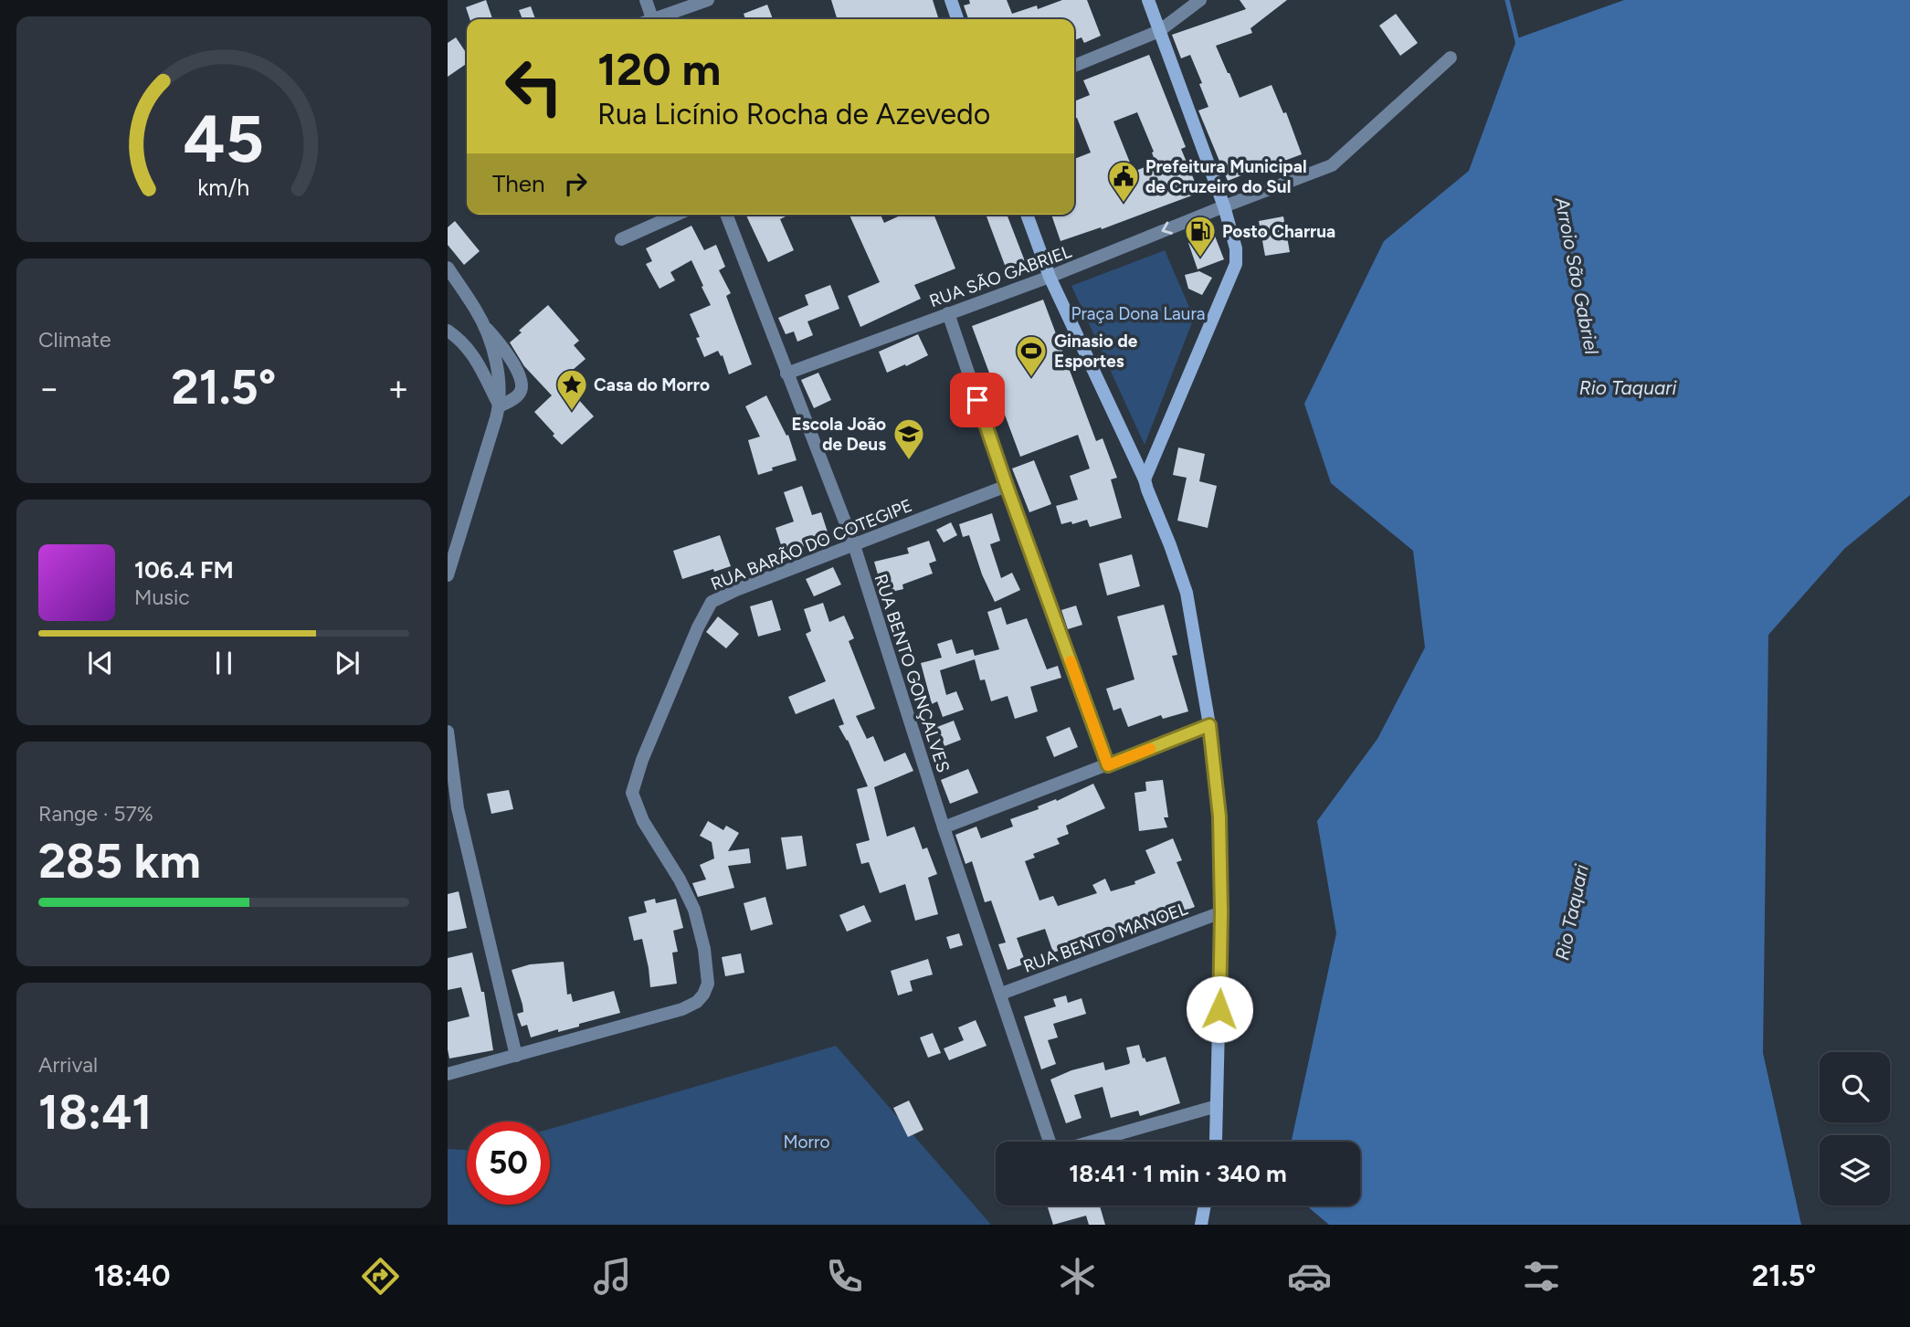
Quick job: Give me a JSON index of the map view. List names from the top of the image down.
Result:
{
  "streets": {
    "street": [
      "RUA SÃO GABRIEL",
      "RUA BARÃO DO COTEGIPE",
      "RUA BENTO GONÇALVES",
      "RUA BENTO MANOEL"
    ]
  },
  "crossings": [
    ["RUA SÃO GABRIEL", "RUA BENTO GONÇALVES"],
    ["RUA BARÃO DO COTEGIPE", "RUA BENTO GONÇALVES"],
    ["RUA BENTO GONÇALVES", "RUA BENTO MANOEL"]
  ],
  "water": ["Arroio São Gabriel", "Rio Taquari"],
  "parks": ["Praça Dona Laura", "Morro"],
  "places": {
    "public building": ["Prefeitura Municipal de Cruzeiro do Sul"],
    "fuel station": ["Posto Charrua"],
    "sports": ["Ginasio de Esportes"],
    "place": ["Casa do Morro"],
    "school or university": ["Escola João de Deus"]
  },
  "page": {
    "turn": ["120 m", "Rua Licínio Rocha de Azevedo"],
    "then": "Then",
    "tile": [
      "Climate",
      ["Range · 57%", "285 km"],
      ["Arrival", "18:41"]
    ],
    "heat": ["−", "21.5°", "+"],
    "song": ["106.4 FM", "Music"],
    "limit": "50",
    "trip": "18:41 · 1 min · 340 m",
    "tabs": ["18:40", "21.5°"],
    "gauge": ["45", "km/h"]
  }
}
